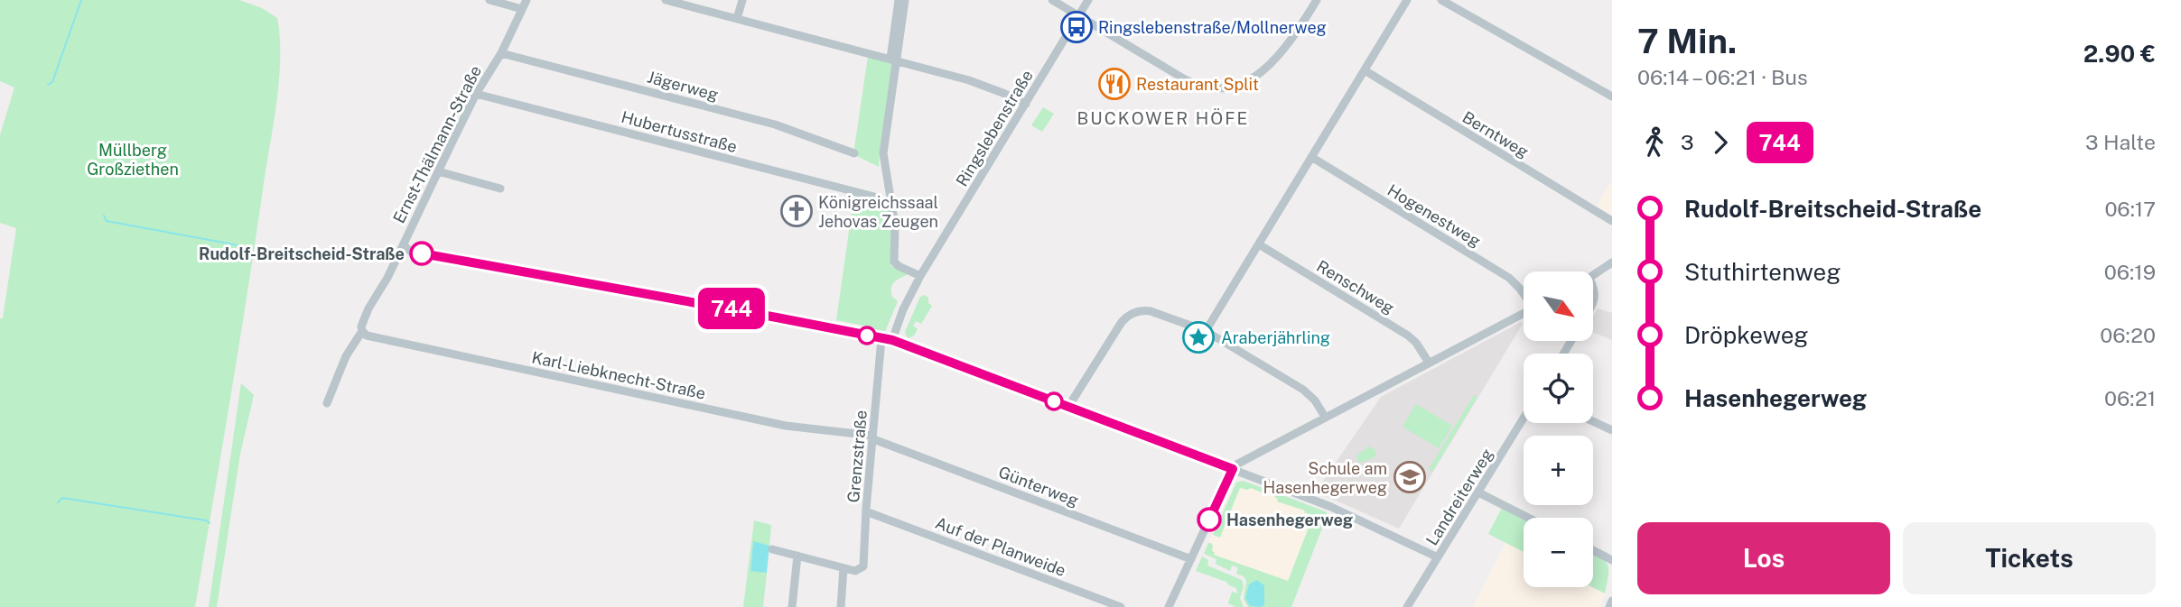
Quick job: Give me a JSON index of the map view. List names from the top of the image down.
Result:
{
  "streets": {
    "street": [
      "Jägerweg",
      "Ringslebenstraße",
      "Hubertusstraße",
      "Berntweg",
      "Ernst-Thälmann-Straße",
      "Hogenestweg",
      "Renschweg",
      "Karl-Liebknecht-Straße",
      "Grenzstraße",
      "Günterweg",
      "Landreiterweg",
      "Auf der Planweide"
    ]
  },
  "crossings": [
    ["Jägerweg", "Ernst-Thälmann-Straße"],
    ["Ringslebenstraße", "Grenzstraße"],
    ["Hubertusstraße", "Ernst-Thälmann-Straße"],
    ["Ernst-Thälmann-Straße", "Karl-Liebknecht-Straße"],
    ["Karl-Liebknecht-Straße", "Grenzstraße"],
    ["Karl-Liebknecht-Straße", "Günterweg"],
    ["Grenzstraße", "Günterweg"]
  ],
  "districts": ["BUCKOWER HÖFE"],
  "parks": ["Müllberg Großziethen"],
  "places": {
    "bus stop": ["Ringslebenstraße/Mollnerweg"],
    "restaurant": ["Restaurant Split"],
    "church": ["Königreichssaal Jehovas Zeugen"],
    "other": ["Rudolf-Breitscheid-Straße", "Hasenhegerweg"],
    "place": ["Araberjährling"],
    "school or university": ["Schule am Hasenhegerweg"]
  },
  "lines": ["bus line 744"],
  "north": "bottom right",
  "page": {
    "on_map": "744",
    "heading": ["7 Min.", "06:14 – 06:21 · Bus", "2.90 €"],
    "legs": ["3", "744", "3 Halte"],
    "list": [
      {
        "name": "Rudolf-Breitscheid-Straße",
        "value": "06:17"
      },
      {
        "name": "Stuthirtenweg",
        "value": "06:19"
      },
      {
        "name": "Dröpkeweg",
        "value": "06:20"
      },
      {
        "name": "Hasenhegerweg",
        "value": "06:21"
      }
    ],
    "map_buttons": ["+", "−"],
    "buttons": ["Los", "Tickets"]
  }
}
